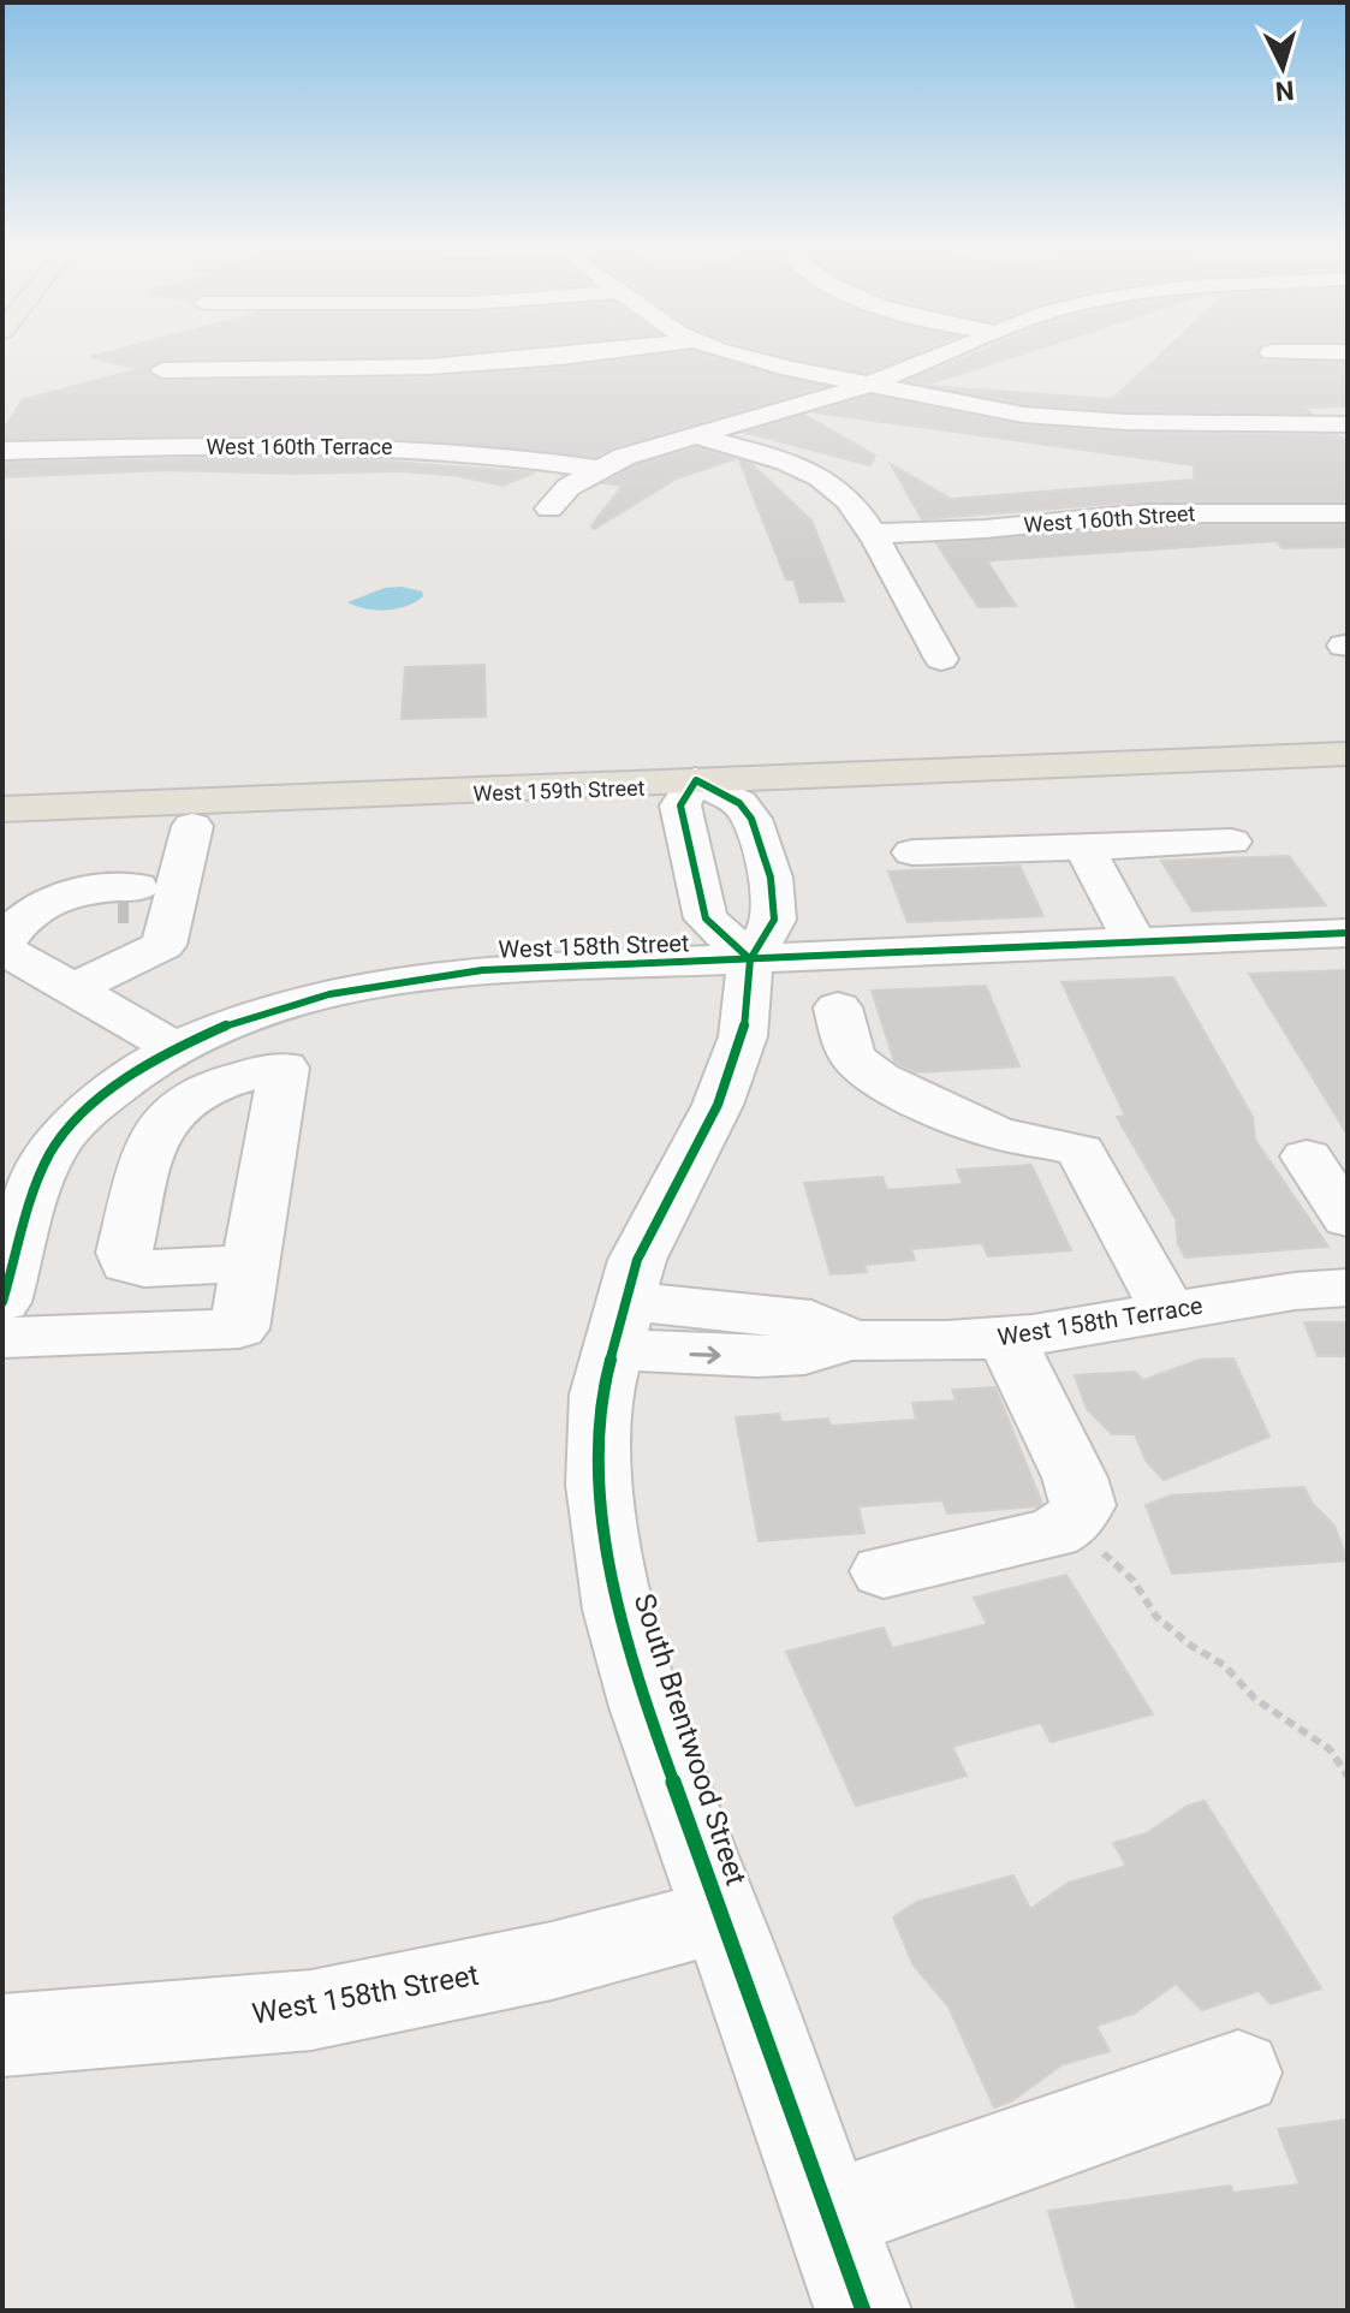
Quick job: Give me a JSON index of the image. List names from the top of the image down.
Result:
{
  "streets": {
    "main road": ["West 159th Street"],
    "street": [
      "West 160th Terrace",
      "West 160th Street",
      "West 158th Street",
      "West 158th Terrace",
      "South Brentwood Street"
    ]
  },
  "crossings": [
    ["West 158th Street", "South Brentwood Street"],
    ["West 158th Terrace", "South Brentwood Street"]
  ],
  "north": "bottom"
}
